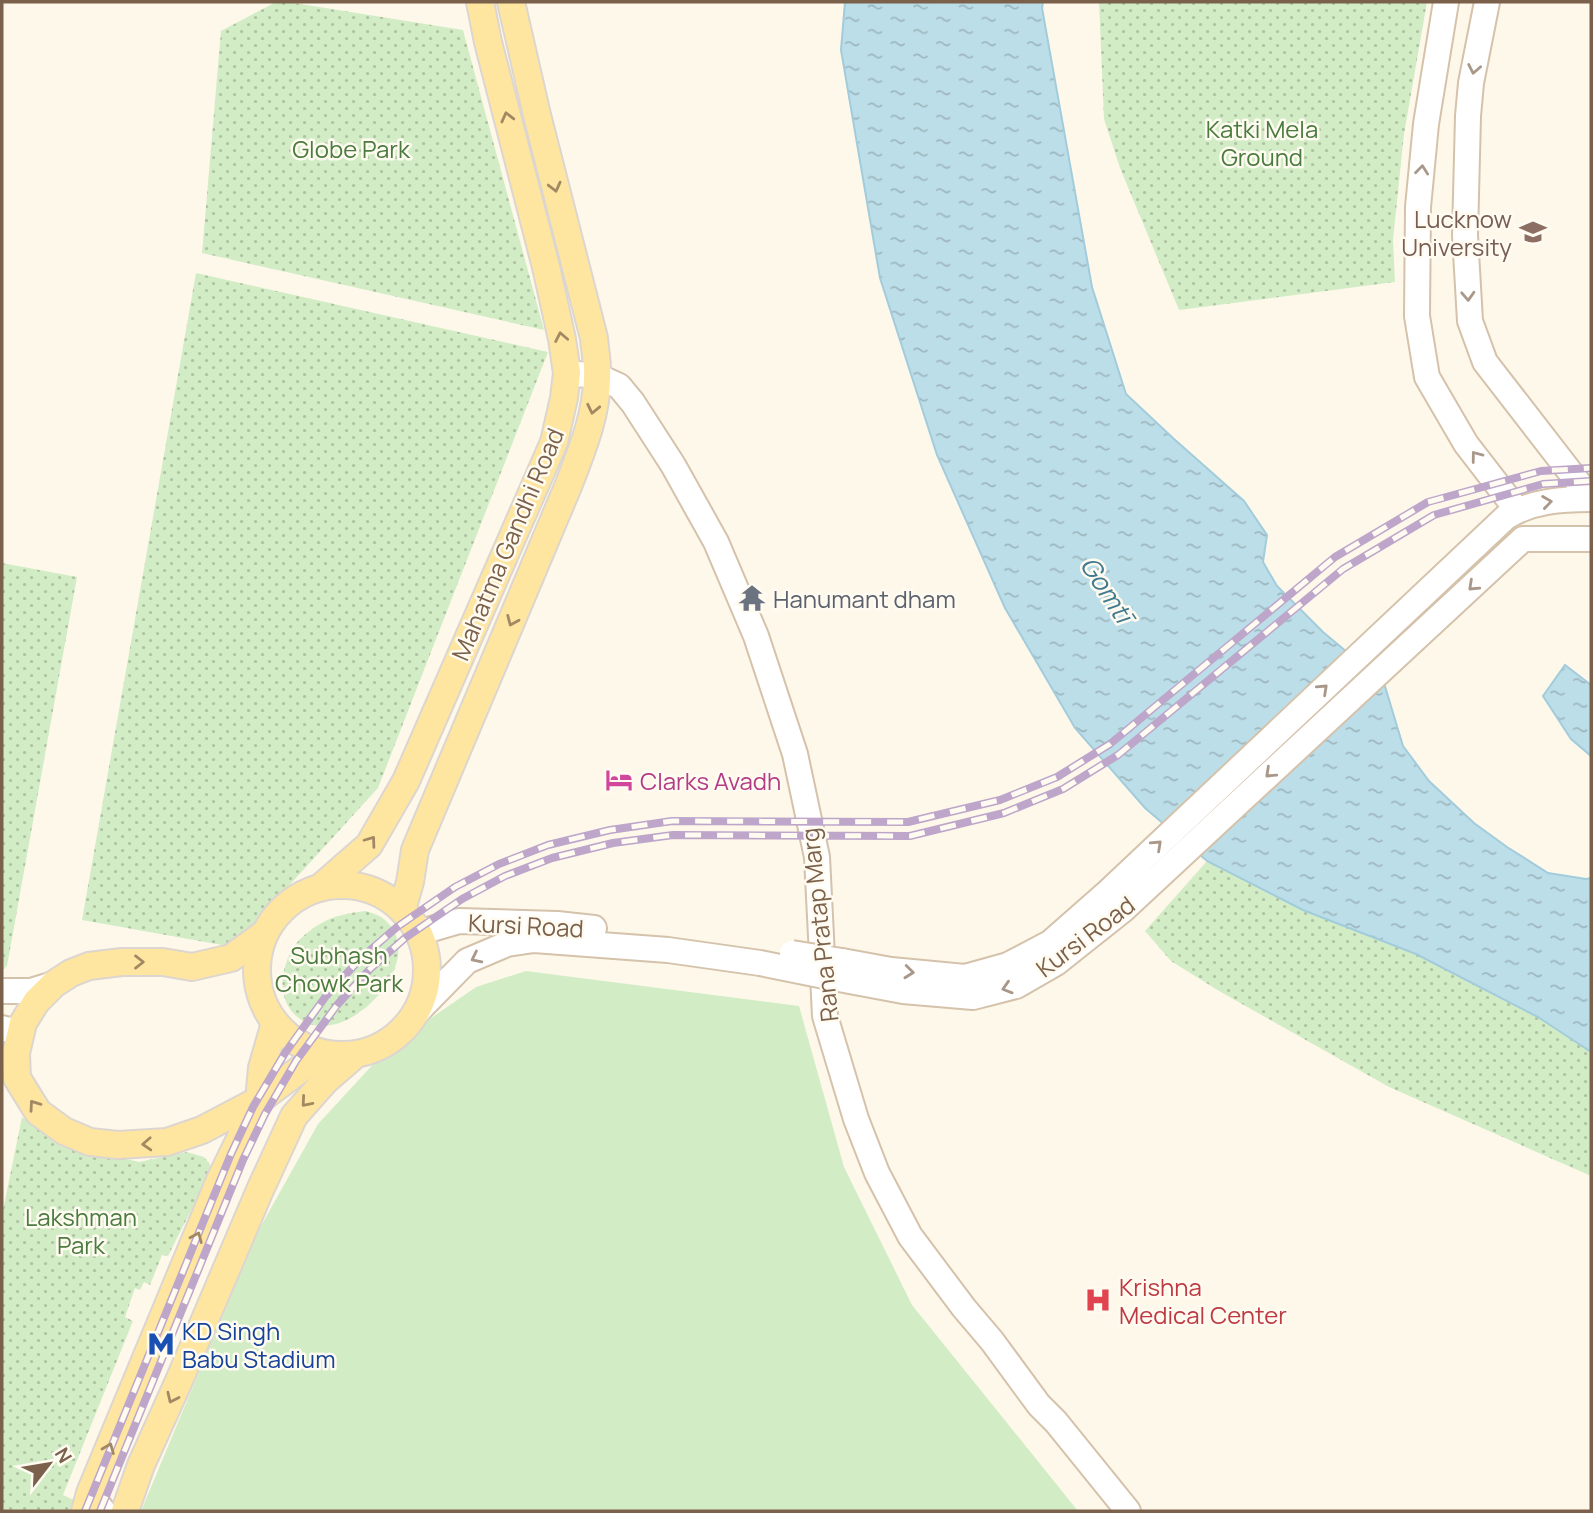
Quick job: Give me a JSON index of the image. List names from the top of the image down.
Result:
{
  "streets": {
    "main road": ["Mahatma Gandhi Road", "Kursi Road", "Rana Pratap Marg"]
  },
  "crossings": [
    ["Mahatma Gandhi Road", "Kursi Road"],
    ["Mahatma Gandhi Road", "Rana Pratap Marg"]
  ],
  "water": ["Gomtī"],
  "parks": [
    "Katki Mela Ground",
    "Globe Park",
    "Subhash Chowk Park",
    "Lakshman Park"
  ],
  "places": {
    "school or university": ["Lucknow University"],
    "temple": ["Hanumant dham"],
    "hotel": ["Clarks Avadh"],
    "hospital": ["Krishna Medical Center"],
    "metro station": ["KD Singh Babu Stadium"]
  },
  "north": "top right"
}
